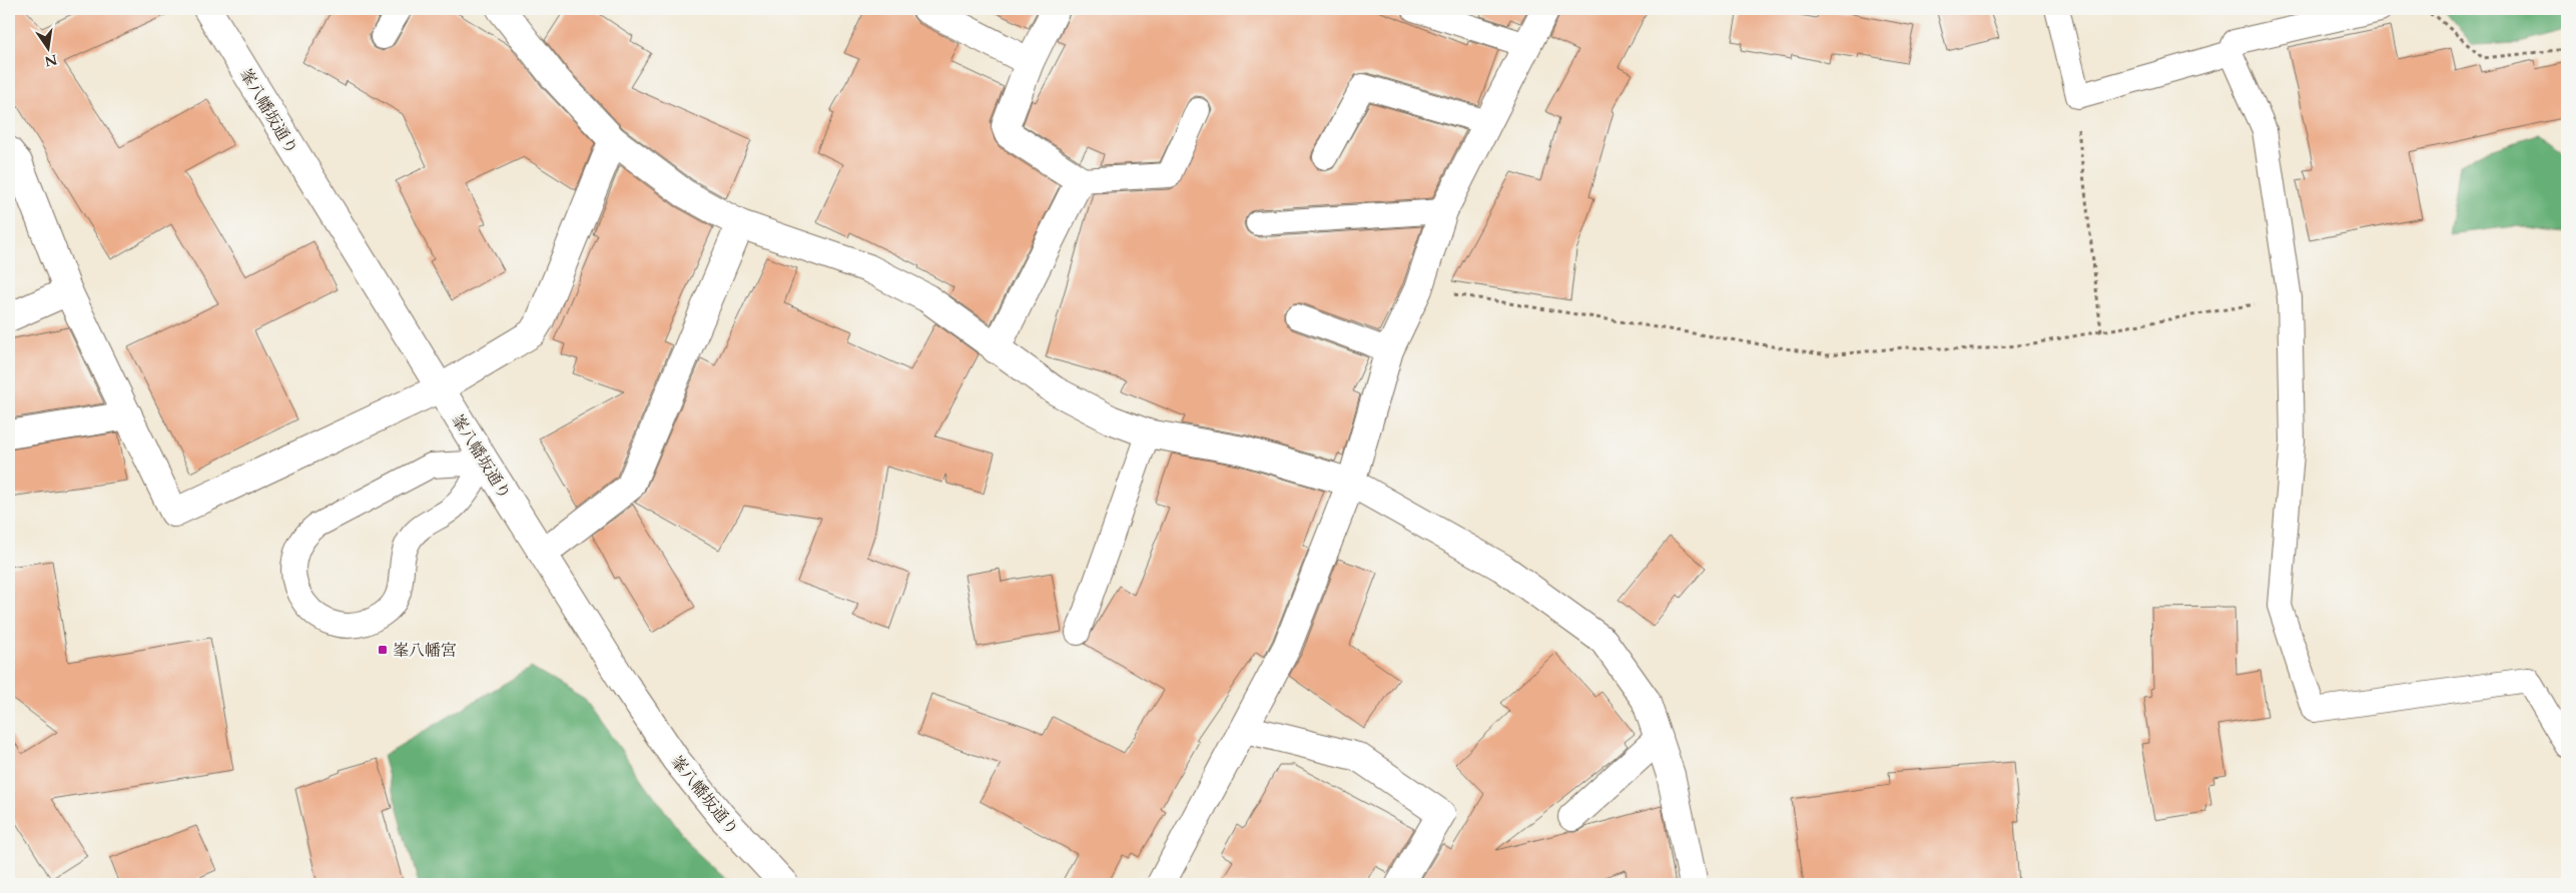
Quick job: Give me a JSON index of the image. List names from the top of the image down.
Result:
{
  "streets": {
    "street": ["峯八幡坂通り"]
  },
  "places": {
    "transit": ["峯八幡宮"]
  },
  "north": "bottom"
}
